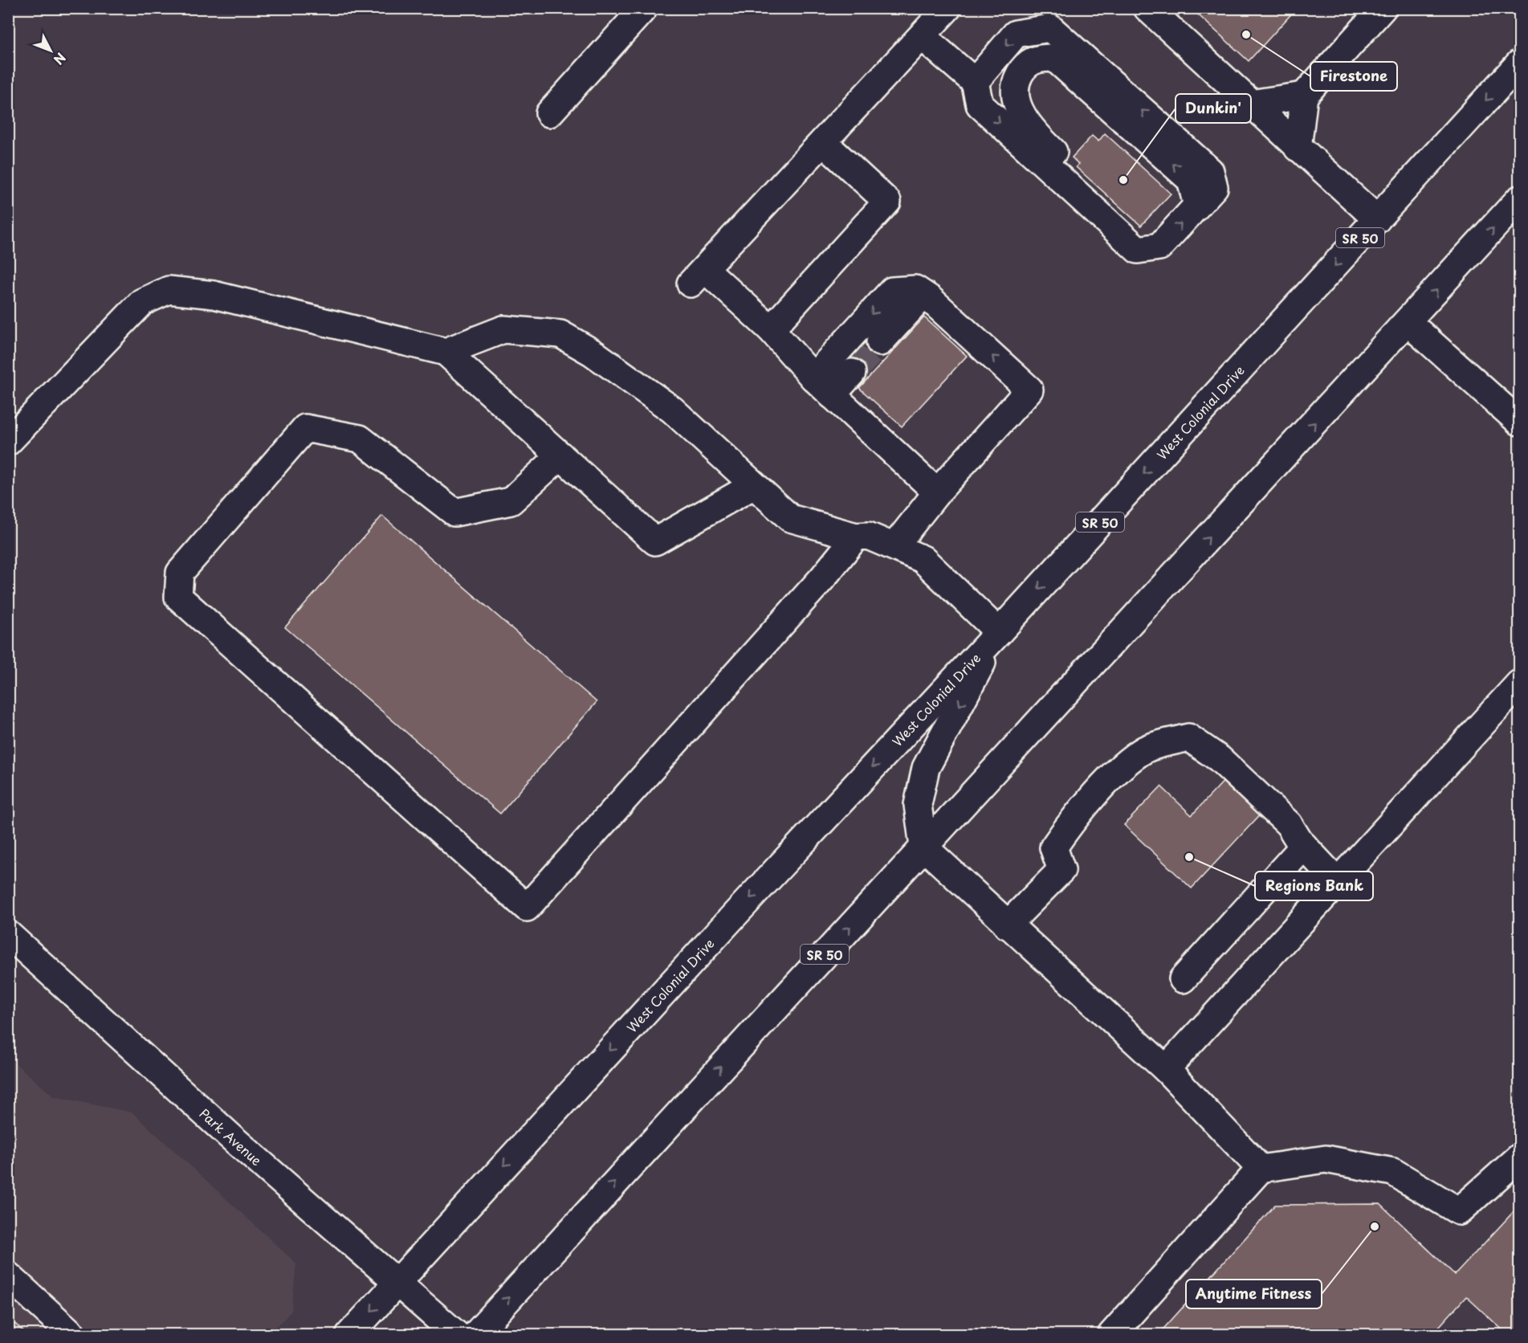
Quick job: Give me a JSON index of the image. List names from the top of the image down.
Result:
{
  "streets": {
    "main road": ["SR 50", "West Colonial Drive", "Park Avenue"]
  },
  "crossings": [
    ["West Colonial Drive", "Park Avenue"]
  ],
  "places": [
    "Firestone",
    "Dunkin'",
    "Regions Bank",
    "Anytime Fitness"
  ],
  "north": "bottom right"
}
